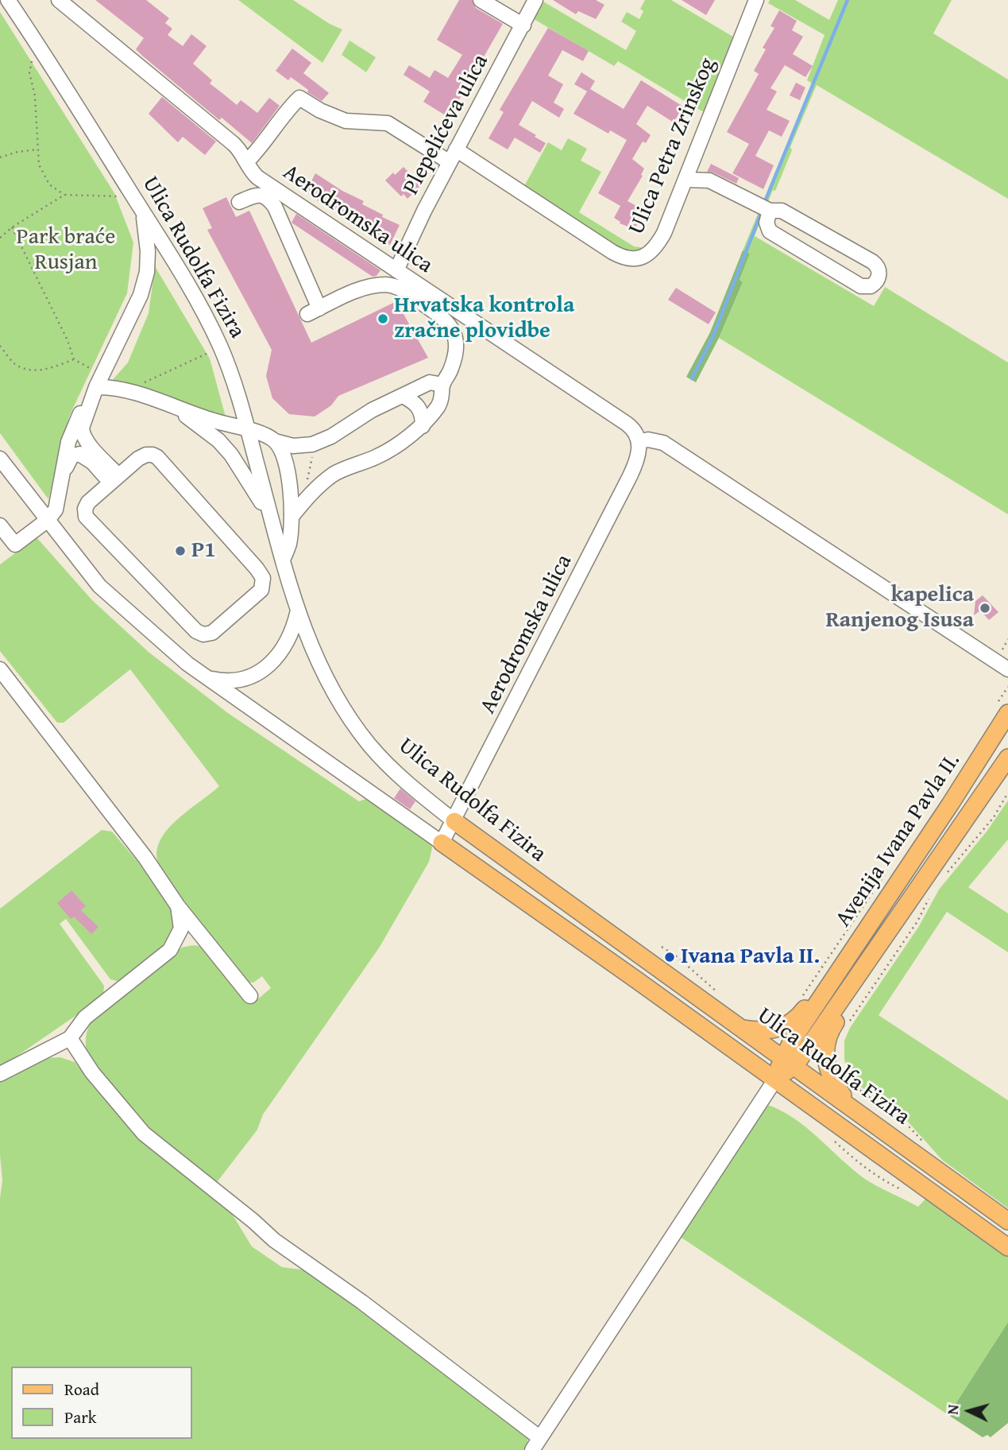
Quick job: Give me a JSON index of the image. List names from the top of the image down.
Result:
{
  "streets": {
    "main road": ["Ulica Rudolfa Fizira", "Avenija Ivana Pavla II."],
    "street": ["Plepelićeva ulica", "Ulica Petra Zrinskog", "Aerodromska ulica"]
  },
  "crossings": [
    ["Plepelićeva ulica", "Ulica Petra Zrinskog"],
    ["Plepelićeva ulica", "Aerodromska ulica"],
    ["Aerodromska ulica", "Ulica Rudolfa Fizira"],
    ["Ulica Rudolfa Fizira", "Avenija Ivana Pavla II."]
  ],
  "parks": ["Park braće Rusjan"],
  "places": [
    "Hrvatska kontrola zračne plovidbe",
    "P1",
    "kapelica Ranjenog Isusa",
    "Ivana Pavla II."
  ],
  "legend": ["Road", "Park"],
  "north": "left"
}
